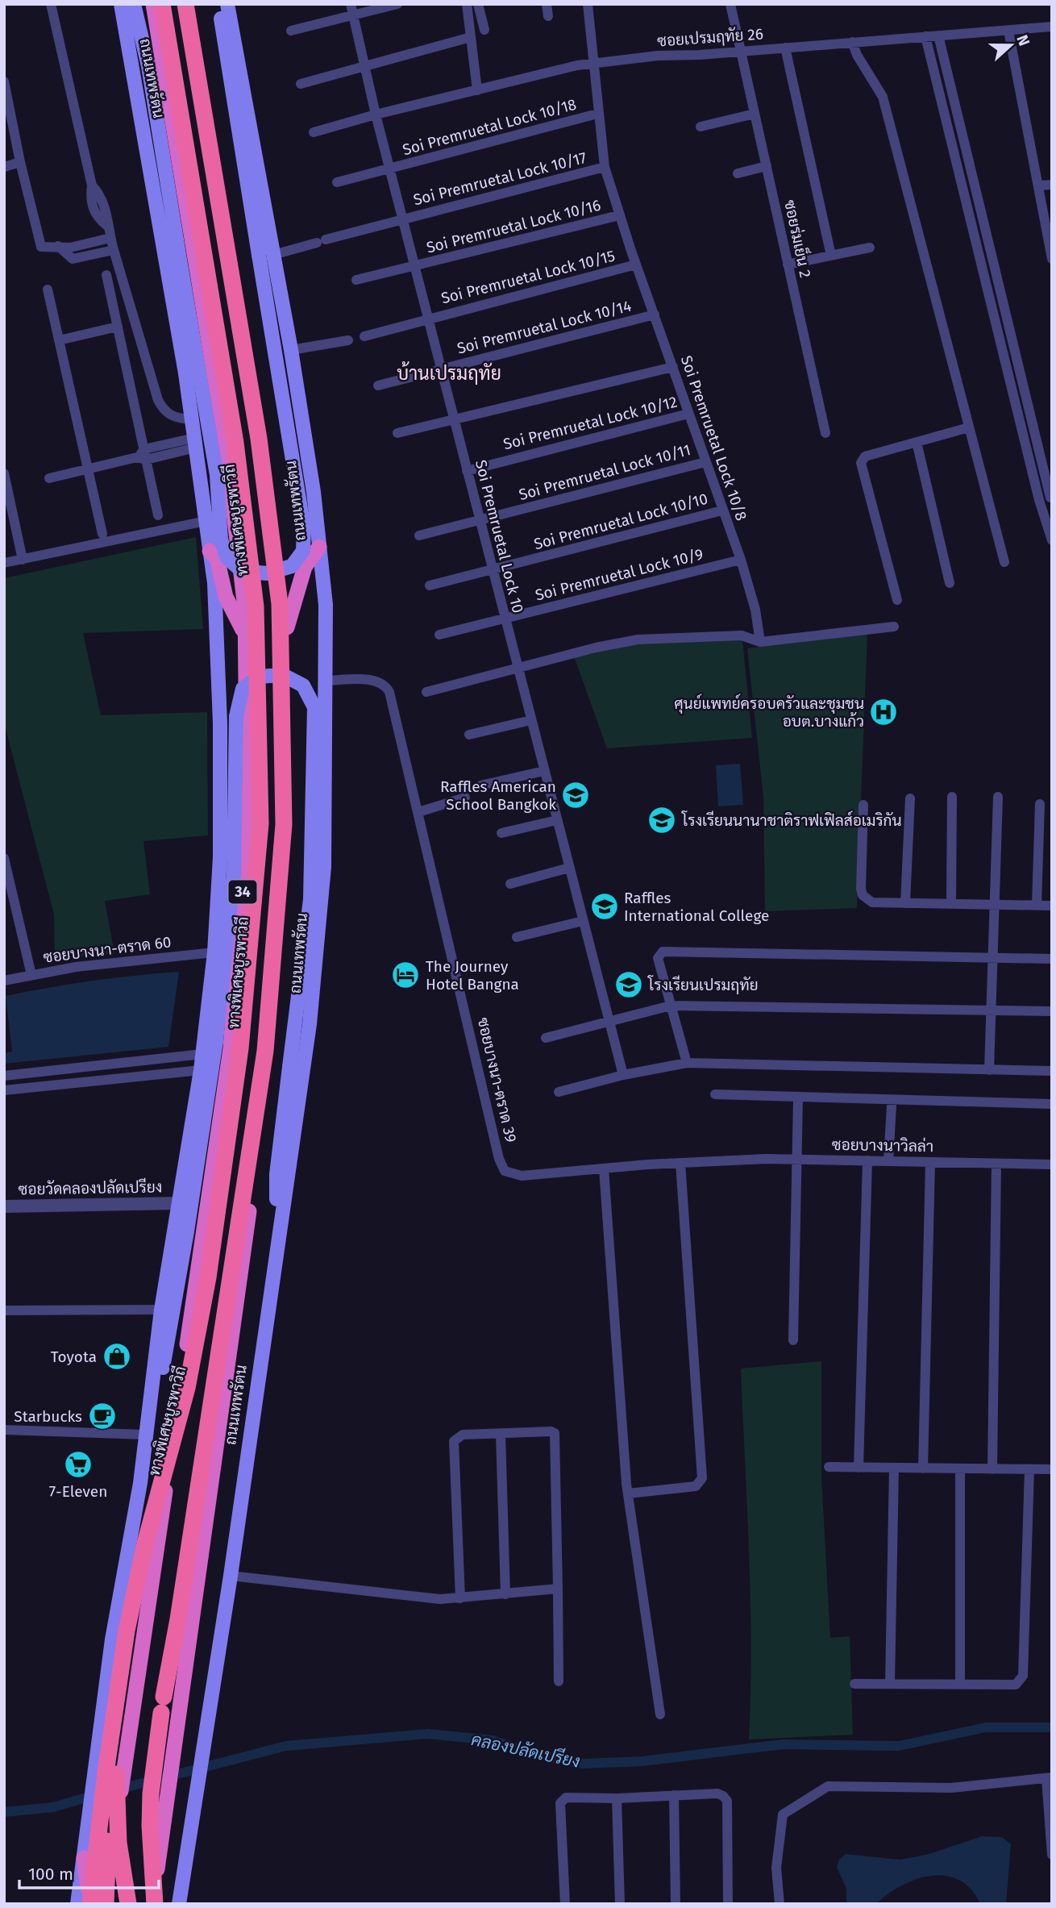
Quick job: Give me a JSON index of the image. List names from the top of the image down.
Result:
{
  "streets": {
    "highway": ["ถนนเทพรัตน", "ทางพิเศษบูรพาวิถี", "34"],
    "street": [
      "ซอยเปรมฤทัย 26",
      "Soi Premruetal Lock 10/18",
      "Soi Premruetal Lock 10/17",
      "Soi Premruetal Lock 10/16",
      "ซอยร่มเย็น 2",
      "Soi Premruetal Lock 10/15",
      "Soi Premruetal Lock 10/14",
      "Soi Premruetal Lock 10/12",
      "Soi Premruetal Lock 10/8",
      "Soi Premruetal Lock 10/11",
      "Soi Premruetal Lock 10/10",
      "Soi Premruetal Lock 10",
      "Soi Premruetal Lock 10/9",
      "ซอยบางนา-ตราด 60",
      "ซอยบางนา-ตราด 39",
      "ซอยบางนาวิลล่า",
      "ซอยวัดคลองปลัดเปรียง"
    ]
  },
  "crossings": [
    ["ซอยเปรมฤทัย 26", "ซอยร่มเย็น 2"],
    ["ซอยเปรมฤทัย 26", "Soi Premruetal Lock 10/8"],
    ["ซอยเปรมฤทัย 26", "Soi Premruetal Lock 10"],
    ["ถนนเทพรัตน", "Soi Premruetal Lock 10/17"],
    ["ถนนเทพรัตน", "ทางพิเศษบูรพาวิถี"],
    ["ถนนเทพรัตน", "ซอยบางนา-ตราด 60"],
    ["ถนนเทพรัตน", "ซอยบางนา-ตราด 39"],
    ["ถนนเทพรัตน", "ซอยวัดคลองปลัดเปรียง"],
    ["Soi Premruetal Lock 10/18", "Soi Premruetal Lock 10/8"],
    ["Soi Premruetal Lock 10/18", "Soi Premruetal Lock 10"],
    ["Soi Premruetal Lock 10/17", "Soi Premruetal Lock 10/8"],
    ["Soi Premruetal Lock 10/17", "Soi Premruetal Lock 10"],
    ["Soi Premruetal Lock 10/16", "Soi Premruetal Lock 10/8"],
    ["Soi Premruetal Lock 10/16", "Soi Premruetal Lock 10"],
    ["Soi Premruetal Lock 10/15", "Soi Premruetal Lock 10/8"],
    ["Soi Premruetal Lock 10/15", "Soi Premruetal Lock 10"],
    ["Soi Premruetal Lock 10/14", "Soi Premruetal Lock 10/8"],
    ["Soi Premruetal Lock 10/14", "Soi Premruetal Lock 10"],
    ["Soi Premruetal Lock 10/12", "Soi Premruetal Lock 10/8"],
    ["Soi Premruetal Lock 10/12", "Soi Premruetal Lock 10"],
    ["Soi Premruetal Lock 10/8", "Soi Premruetal Lock 10/11"],
    ["Soi Premruetal Lock 10/8", "Soi Premruetal Lock 10/10"],
    ["Soi Premruetal Lock 10/8", "Soi Premruetal Lock 10/9"],
    ["Soi Premruetal Lock 10/11", "Soi Premruetal Lock 10"],
    ["Soi Premruetal Lock 10/10", "Soi Premruetal Lock 10"],
    ["Soi Premruetal Lock 10", "Soi Premruetal Lock 10/9"],
    ["ซอยบางนา-ตราด 39", "ซอยบางนาวิลล่า"]
  ],
  "districts": ["บ้านเปรมฤทัย"],
  "water": ["คลองปลัดเปรียง"],
  "places": {
    "hospital": ["ศุนย์แพทย์ครอบครัวและชุมชน อบต.บางแก้ว"],
    "school or university": [
      "Raffles American School Bangkok",
      "โรงเรียนนานาชาติราฟเฟิลส์อเมริกัน",
      "Raffles International College",
      "โรงเรียนเปรมฤทัย"
    ],
    "hotel": ["The Journey Hotel Bangna"],
    "shop": ["Toyota"],
    "cafe": ["Starbucks"],
    "supermarket": ["7-Eleven"]
  },
  "scale_bar": "100 m",
  "north": "right"
}
